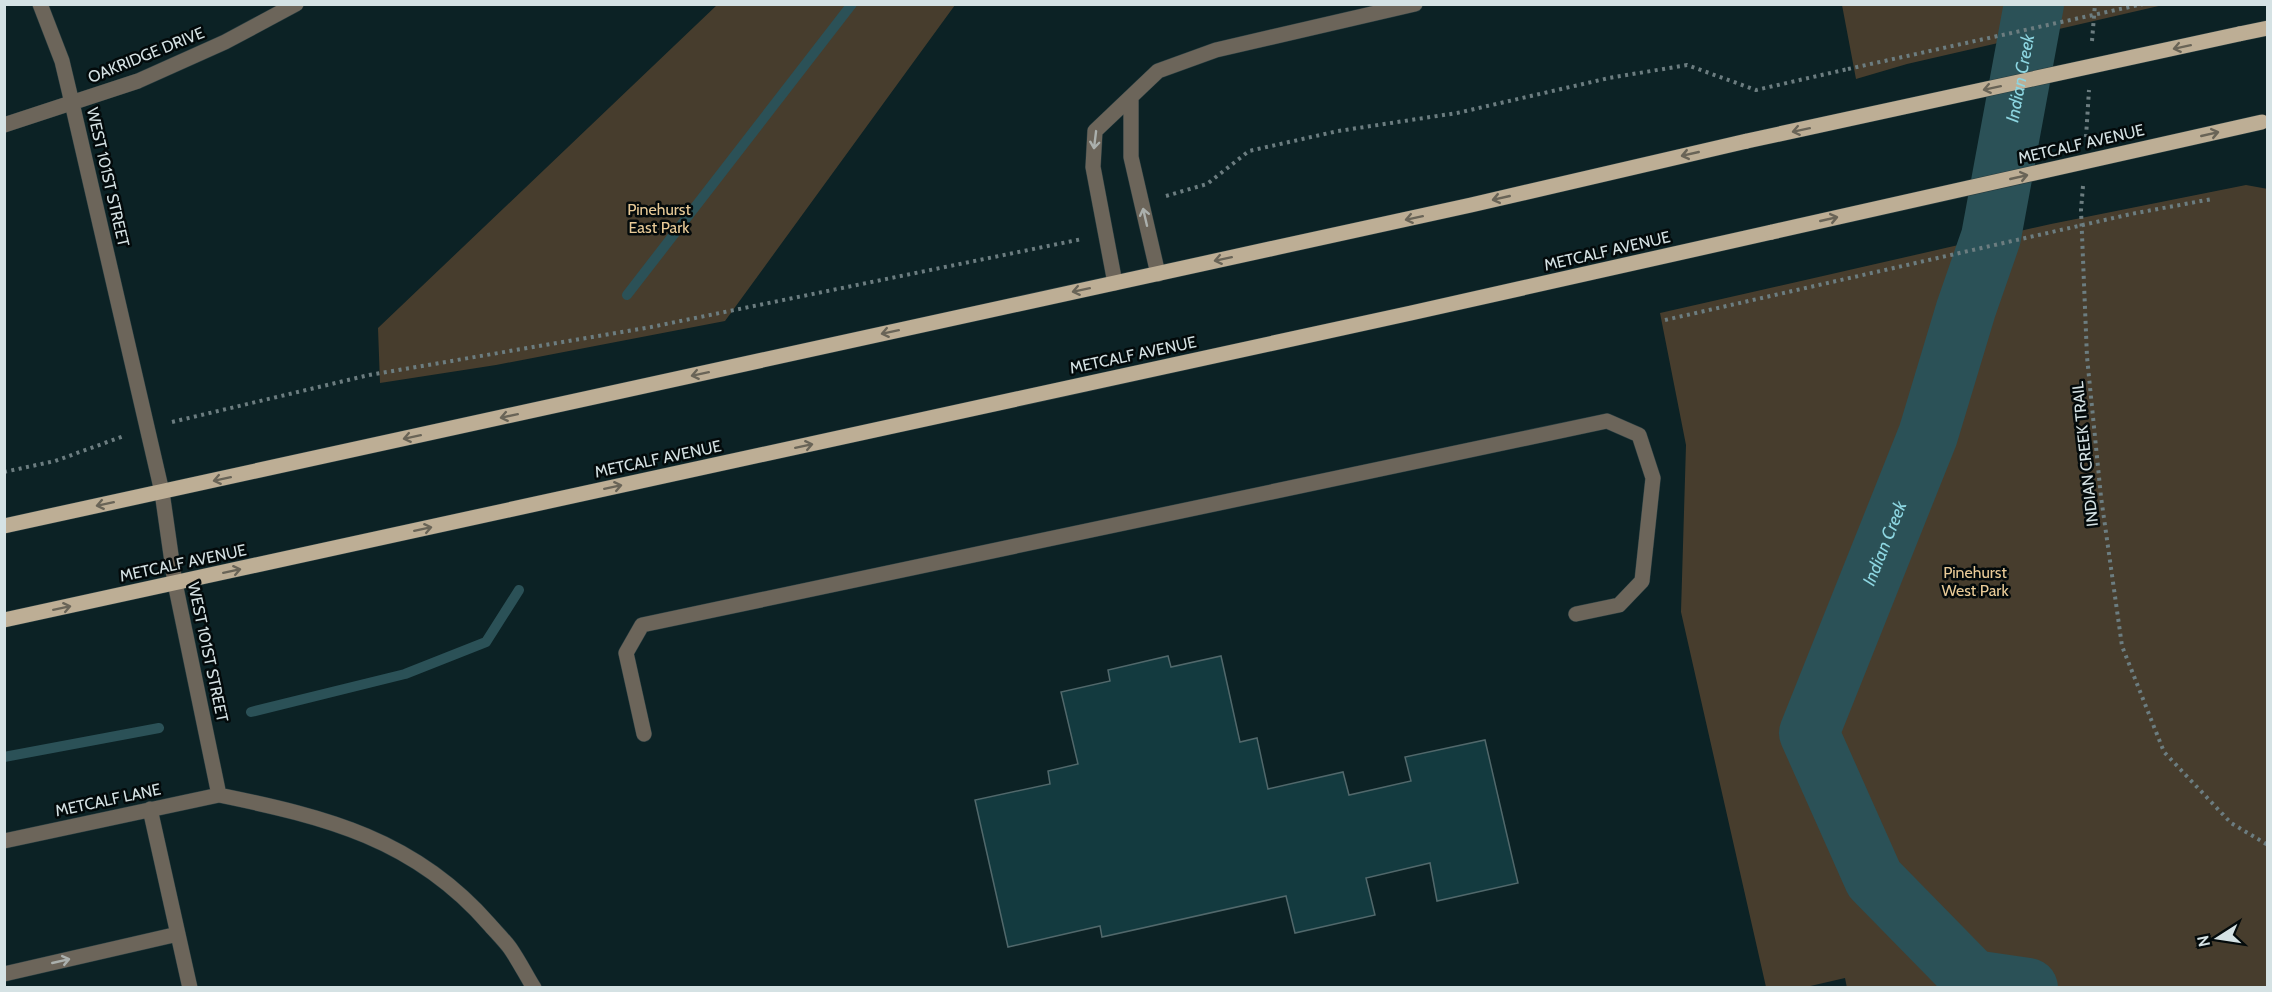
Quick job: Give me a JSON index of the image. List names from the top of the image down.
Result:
{
  "streets": {
    "main road": ["METCALF AVENUE"],
    "street": ["OAKRIDGE DRIVE", "WEST 101ST STREET", "METCALF LANE"],
    "path": ["INDIAN CREEK TRAIL"]
  },
  "crossings": [
    ["OAKRIDGE DRIVE", "WEST 101ST STREET"],
    ["METCALF AVENUE", "WEST 101ST STREET"],
    ["WEST 101ST STREET", "METCALF LANE"]
  ],
  "water": ["Indian Creek"],
  "parks": ["Pinehurst East Park", "Pinehurst West Park"],
  "north": "left"
}
